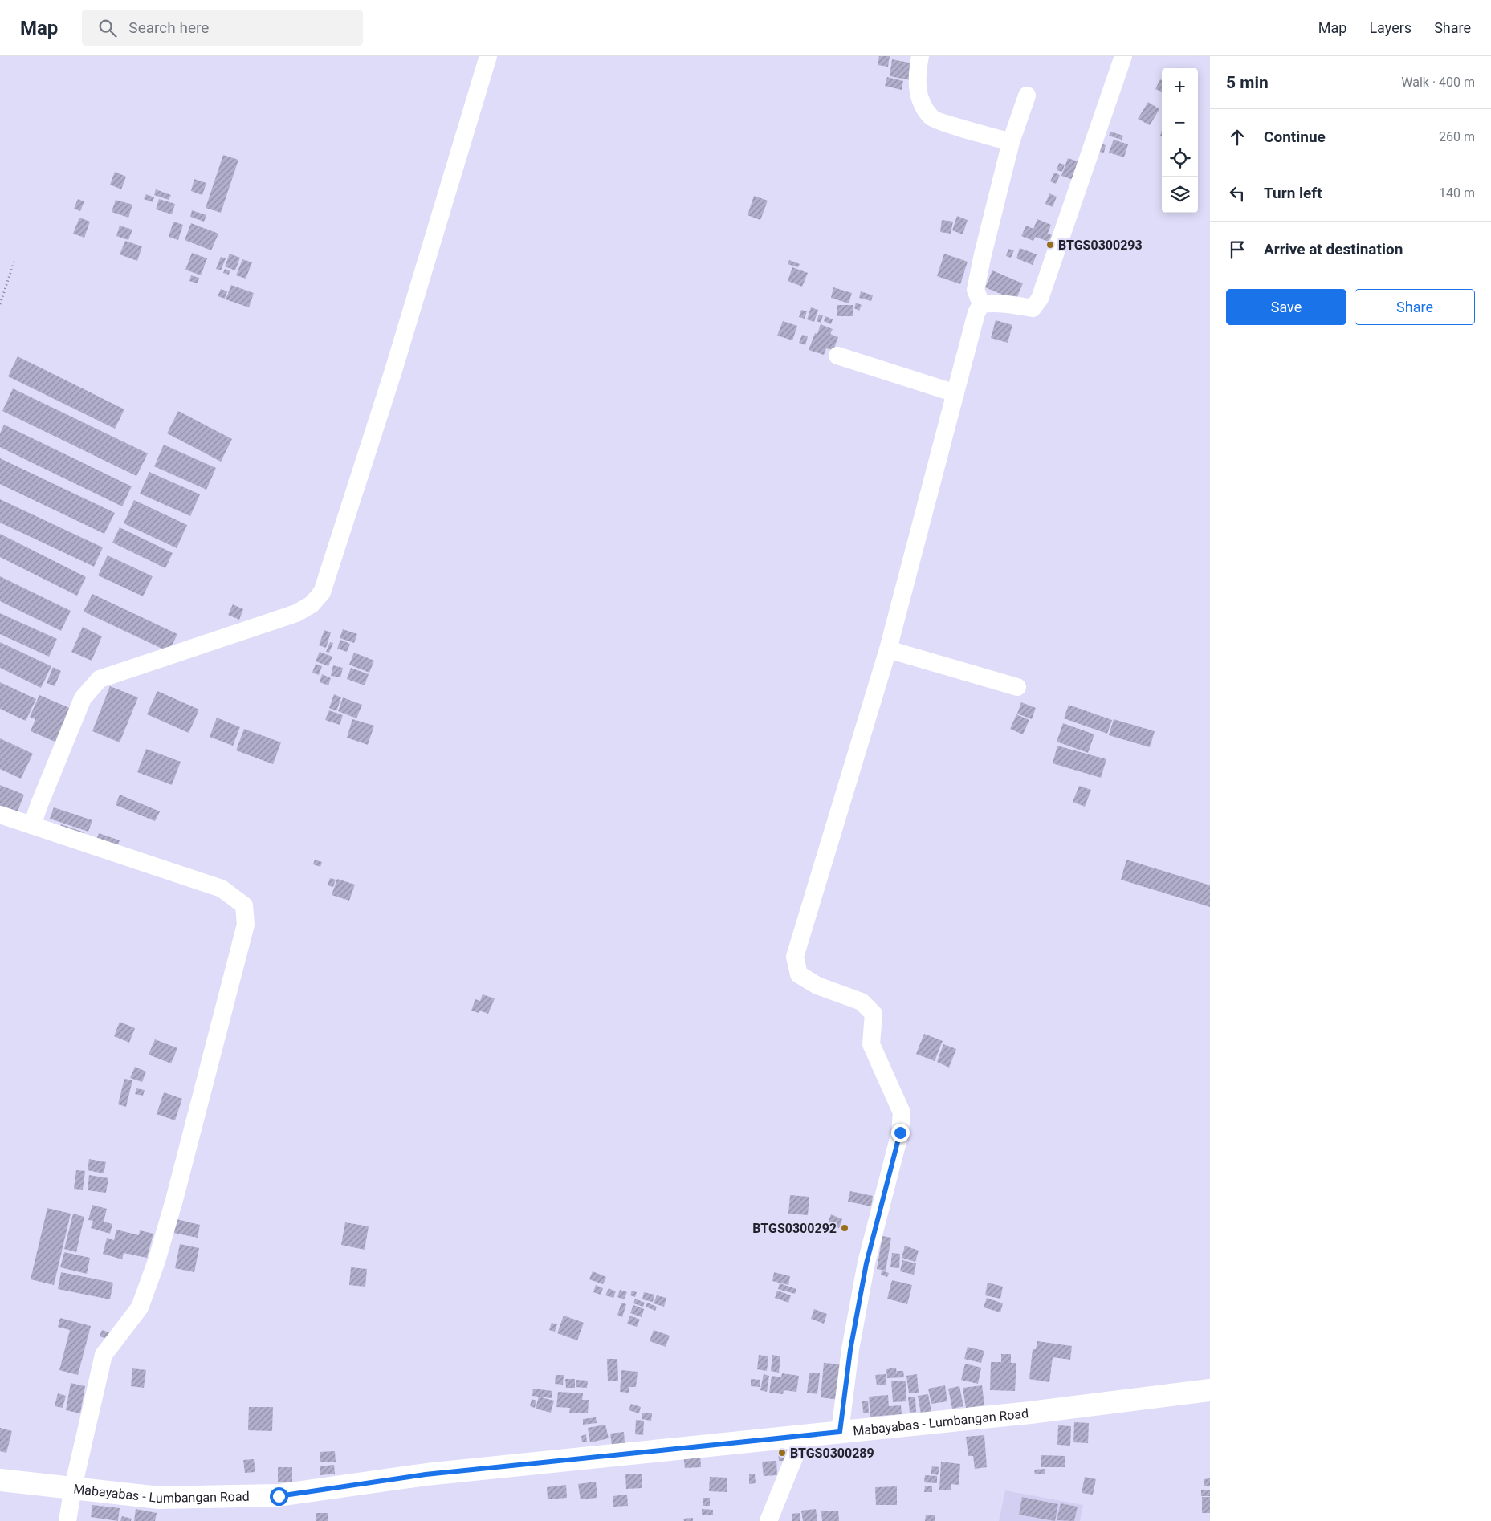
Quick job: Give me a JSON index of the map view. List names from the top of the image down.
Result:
{
  "streets": {
    "main road": ["Mabayabas - Lumbangan Road"]
  },
  "places": ["BTGS0300293", "BTGS0300292", "BTGS0300289"],
  "page": {
    "header": "Map",
    "search": "Search here",
    "nav": ["Map", "Layers", "Share"],
    "heading": ["5 min", "Walk · 400 m"],
    "map_buttons": ["+", "−"],
    "list": [
      ["Continue", "260 m"],
      ["Turn left", "140 m"],
      "Arrive at destination"
    ],
    "buttons": ["Save", "Share"]
  }
}
